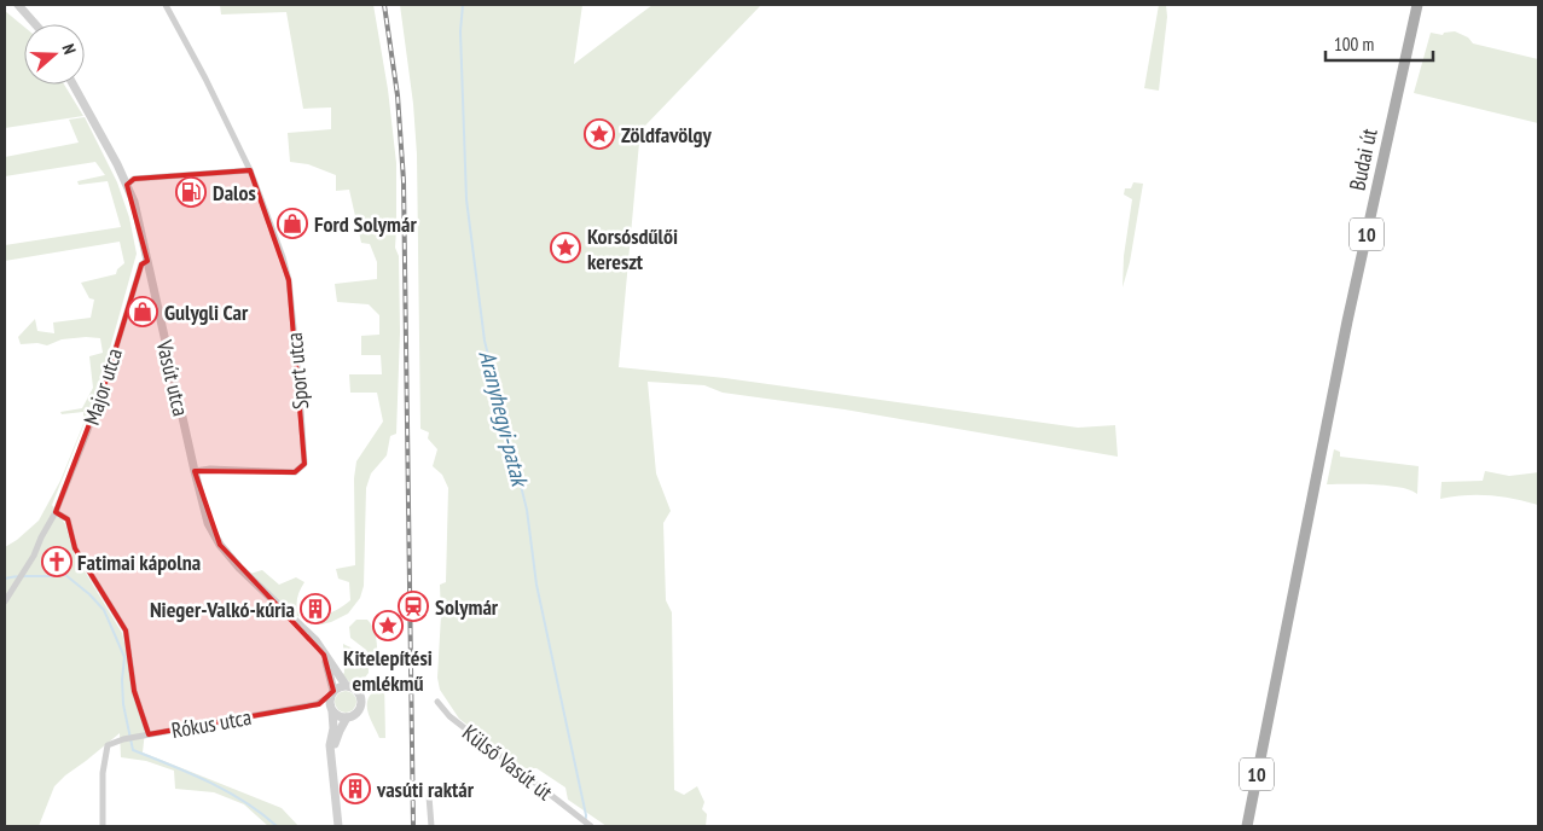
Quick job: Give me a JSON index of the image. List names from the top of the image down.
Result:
{
  "streets": {
    "main road": ["Budai út", "10"],
    "street": [
      "Sport utca",
      "Vasút utca",
      "Major utca",
      "Rókus utca",
      "Külső Vasút út"
    ]
  },
  "crossings": [
    ["Sport utca", "Vasút utca"],
    ["Vasút utca", "Major utca"],
    ["Vasút utca", "Rókus utca"]
  ],
  "water": ["Aranyhegyi-patak"],
  "places": {
    "place": ["Zöldfavölgy", "Korsósdűlői kereszt", "Kitelepítési emlékmű"],
    "fuel station": ["Dalos"],
    "shop": ["Ford Solymár", "Gulygli Car"],
    "church": ["Fatimai kápolna"],
    "station": ["Solymár"],
    "building": ["Nieger-Valkó-kúria", "vasúti raktár"]
  },
  "scale_bar": "100 m",
  "north": "right"
}
